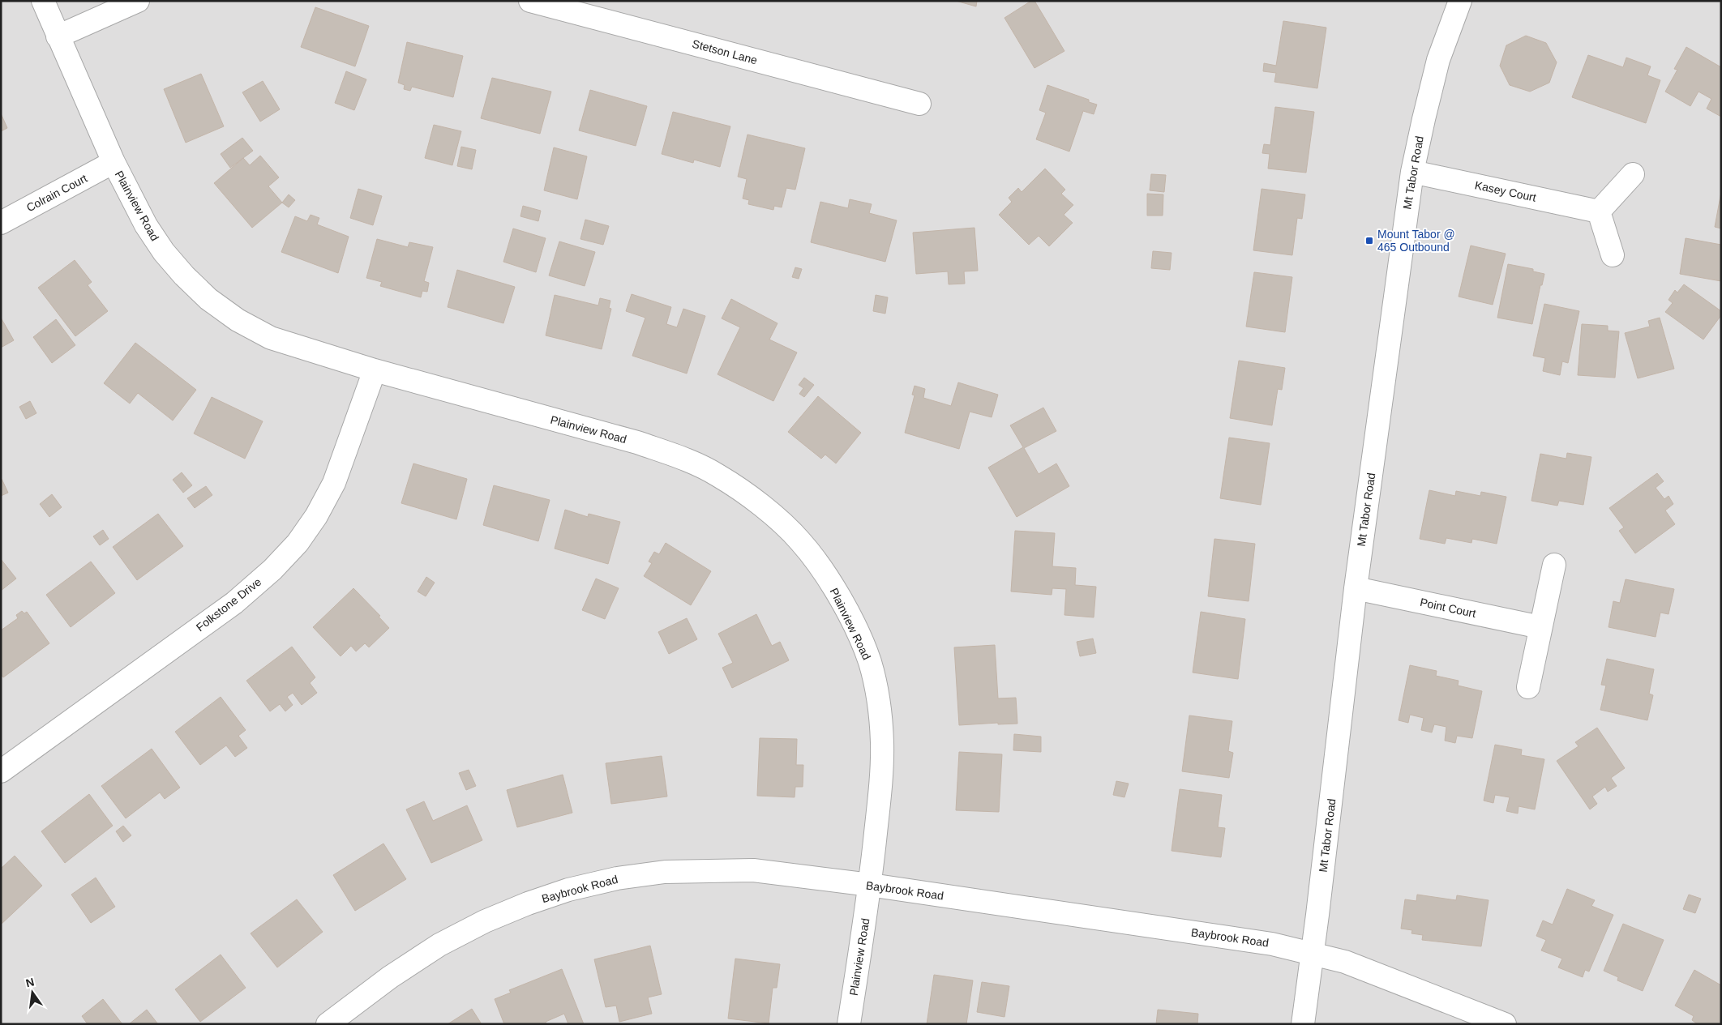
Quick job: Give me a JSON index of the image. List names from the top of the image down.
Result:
{
  "streets": {
    "street": [
      "Stetson Lane",
      "Mt Tabor Road",
      "Kasey Court",
      "Colrain Court",
      "Plainview Road",
      "Folkstone Drive",
      "Point Court",
      "Baybrook Road"
    ]
  },
  "crossings": [
    ["Mt Tabor Road", "Kasey Court"],
    ["Mt Tabor Road", "Point Court"],
    ["Mt Tabor Road", "Baybrook Road"],
    ["Colrain Court", "Plainview Road"],
    ["Plainview Road", "Folkstone Drive"],
    ["Plainview Road", "Baybrook Road"]
  ],
  "places": {
    "transit": ["Mount Tabor @ 465 Outbound"]
  },
  "north": "top"
}
